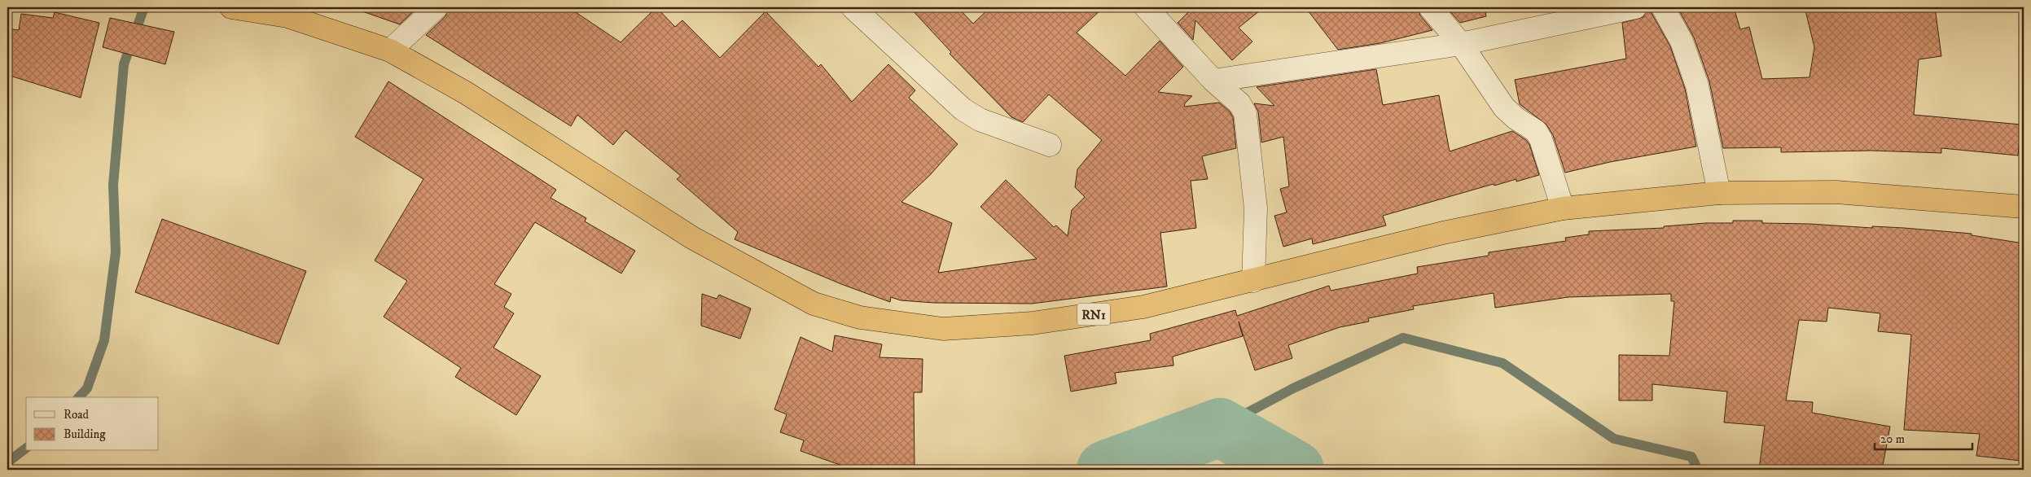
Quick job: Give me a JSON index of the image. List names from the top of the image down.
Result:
{
  "streets": {
    "highway": ["RN1"]
  },
  "legend": ["Road", "Building"],
  "scale_bar": "20 m"
}
